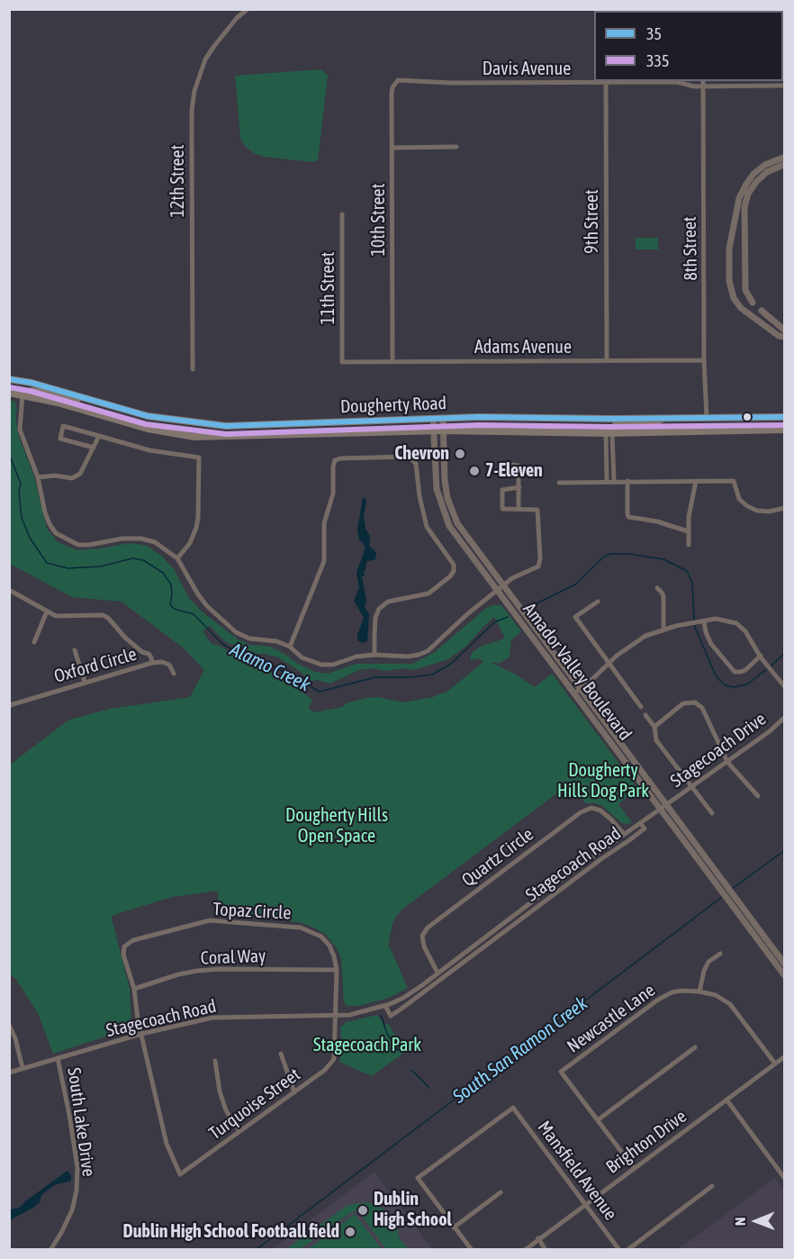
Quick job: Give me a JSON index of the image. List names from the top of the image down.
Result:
{
  "streets": {
    "main road": ["Dougherty Road"],
    "street": [
      "Davis Avenue",
      "12th Street",
      "10th Street",
      "9th Street",
      "8th Street",
      "11th Street",
      "Adams Avenue",
      "Oxford Circle",
      "Amador Valley Boulevard",
      "Stagecoach Drive",
      "Quartz Circle",
      "Stagecoach Road",
      "Topaz Circle",
      "Coral Way",
      "Newcastle Lane",
      "Turquoise Street",
      "South Lake Drive",
      "Brighton Drive",
      "Mansfield Avenue"
    ]
  },
  "crossings": [
    ["Davis Avenue", "10th Street"],
    ["Davis Avenue", "9th Street"],
    ["Davis Avenue", "8th Street"],
    ["10th Street", "Adams Avenue"],
    ["9th Street", "Adams Avenue"],
    ["8th Street", "Adams Avenue"],
    ["8th Street", "Dougherty Road"],
    ["11th Street", "Adams Avenue"],
    ["Dougherty Road", "Amador Valley Boulevard"],
    ["Amador Valley Boulevard", "Stagecoach Drive"],
    ["Amador Valley Boulevard", "Stagecoach Road"],
    ["Stagecoach Drive", "Stagecoach Road"],
    ["Quartz Circle", "Stagecoach Road"],
    ["Stagecoach Road", "Topaz Circle"],
    ["Stagecoach Road", "Turquoise Street"],
    ["Stagecoach Road", "South Lake Drive"],
    ["Topaz Circle", "Coral Way"],
    ["Topaz Circle", "Turquoise Street"],
    ["Newcastle Lane", "Brighton Drive"],
    ["Brighton Drive", "Mansfield Avenue"]
  ],
  "water": ["Alamo Creek", "South San Ramon Creek"],
  "parks": ["Dougherty Hills Dog Park", "Dougherty Hills Open Space", "Stagecoach Park"],
  "places": [
    "Chevron",
    "7-Eleven",
    "Dublin High School",
    "Dublin High School Football field"
  ],
  "lines": ["transit line 35", "transit line 335"],
  "legend": ["35", "335"],
  "north": "left"
}
